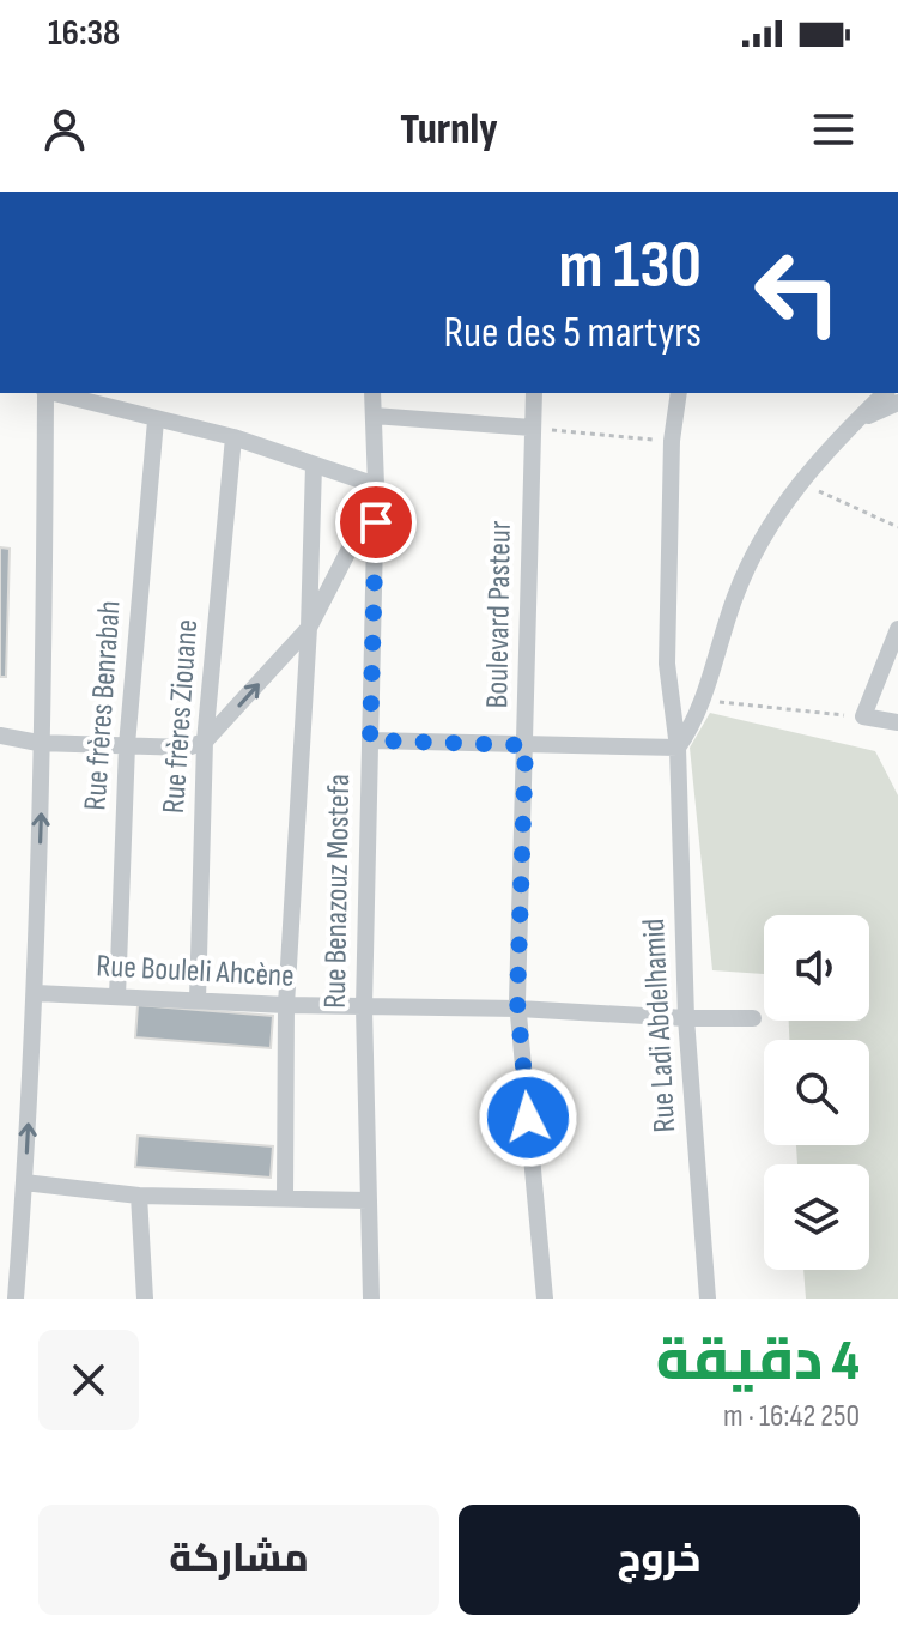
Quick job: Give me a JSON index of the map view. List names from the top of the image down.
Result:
{
  "streets": {
    "street": [
      "Boulevard Pasteur",
      "Rue frères Benrabah",
      "Rue frères Ziouane",
      "Rue Benazouz Mostefa",
      "Rue Bouleli Ahcène",
      "Rue Ladi Abdelhamid"
    ]
  },
  "crossings": [
    ["Boulevard Pasteur", "Rue Bouleli Ahcène"],
    ["Rue frères Benrabah", "Rue Bouleli Ahcène"],
    ["Rue frères Ziouane", "Rue Bouleli Ahcène"],
    ["Rue Benazouz Mostefa", "Rue Bouleli Ahcène"],
    ["Rue Bouleli Ahcène", "Rue Ladi Abdelhamid"]
  ],
  "page": {
    "status": "16:38",
    "header": "Turnly",
    "turn": ["130 m", "Rue des 5 martyrs"],
    "heading": ["4 دقيقة", "250 m · 16:42"],
    "buttons": ["خروج", "مشاركة"]
  }
}
